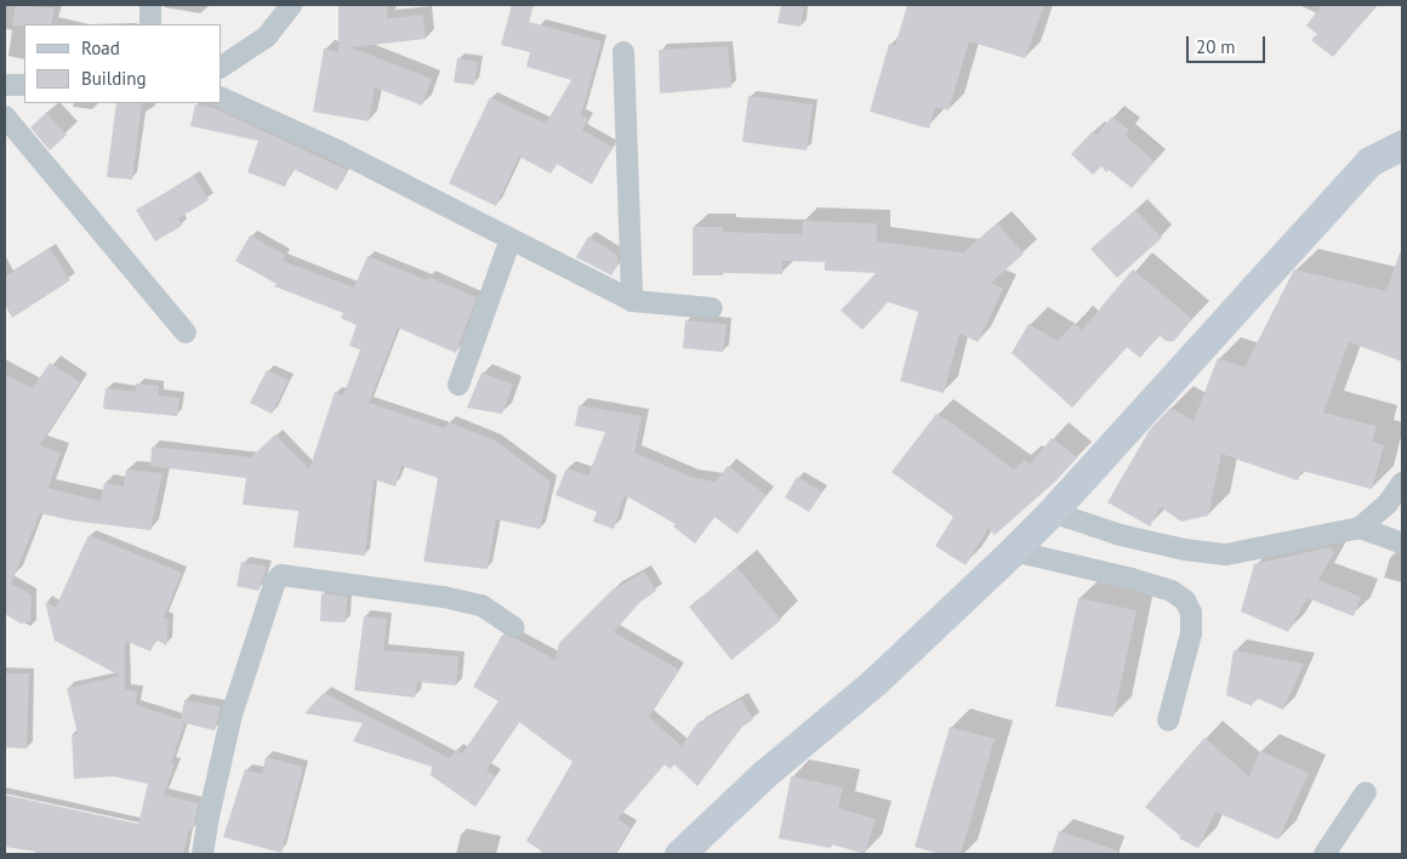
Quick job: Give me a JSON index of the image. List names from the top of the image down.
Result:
{
  "legend": ["Road", "Building"],
  "scale_bar": "20 m"
}
